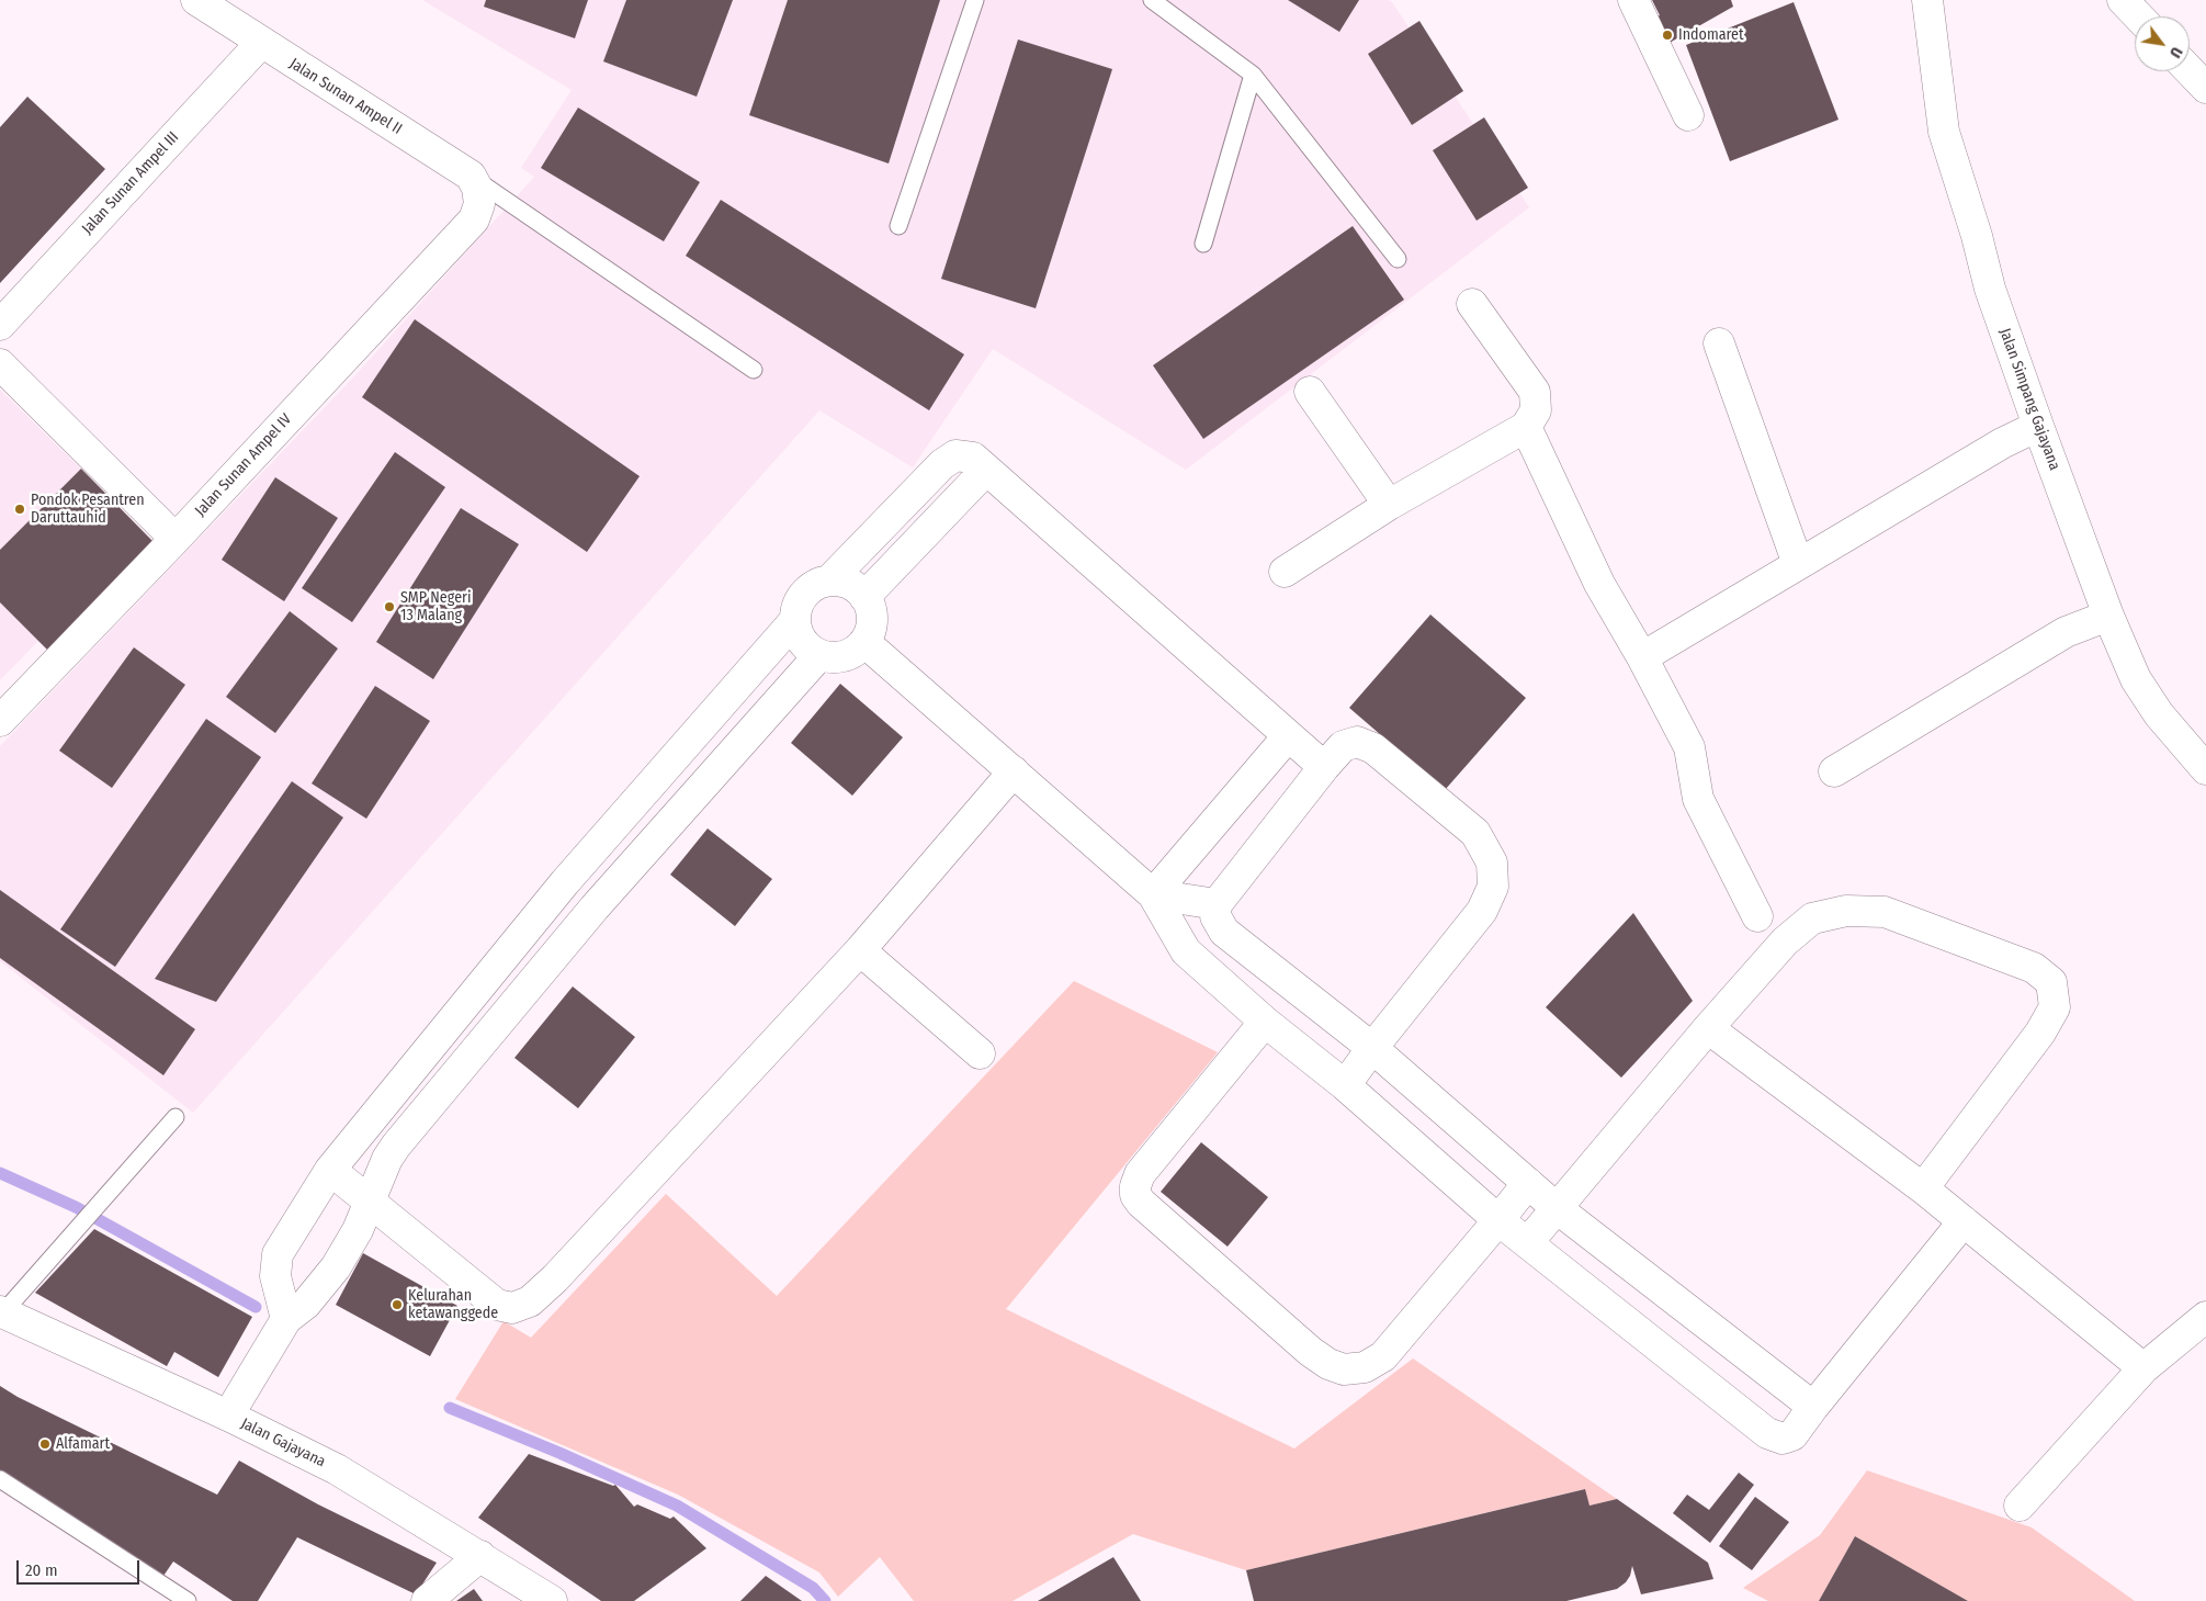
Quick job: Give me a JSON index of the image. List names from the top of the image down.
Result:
{
  "streets": {
    "street": [
      "Jalan Sunan Ampel II",
      "Jalan Sunan Ampel III",
      "Jalan Simpang Gajayana",
      "Jalan Sunan Ampel IV",
      "Jalan Gajayana"
    ]
  },
  "crossings": [
    ["Jalan Sunan Ampel II", "Jalan Sunan Ampel III"],
    ["Jalan Sunan Ampel II", "Jalan Sunan Ampel IV"]
  ],
  "places": [
    "Indomaret",
    "Pondok Pesantren Daruttauhid",
    "SMP Negeri 13 Malang",
    "Kelurahan ketawanggede",
    "Alfamart"
  ],
  "scale_bar": "20 m",
  "north": "bottom right"
}
